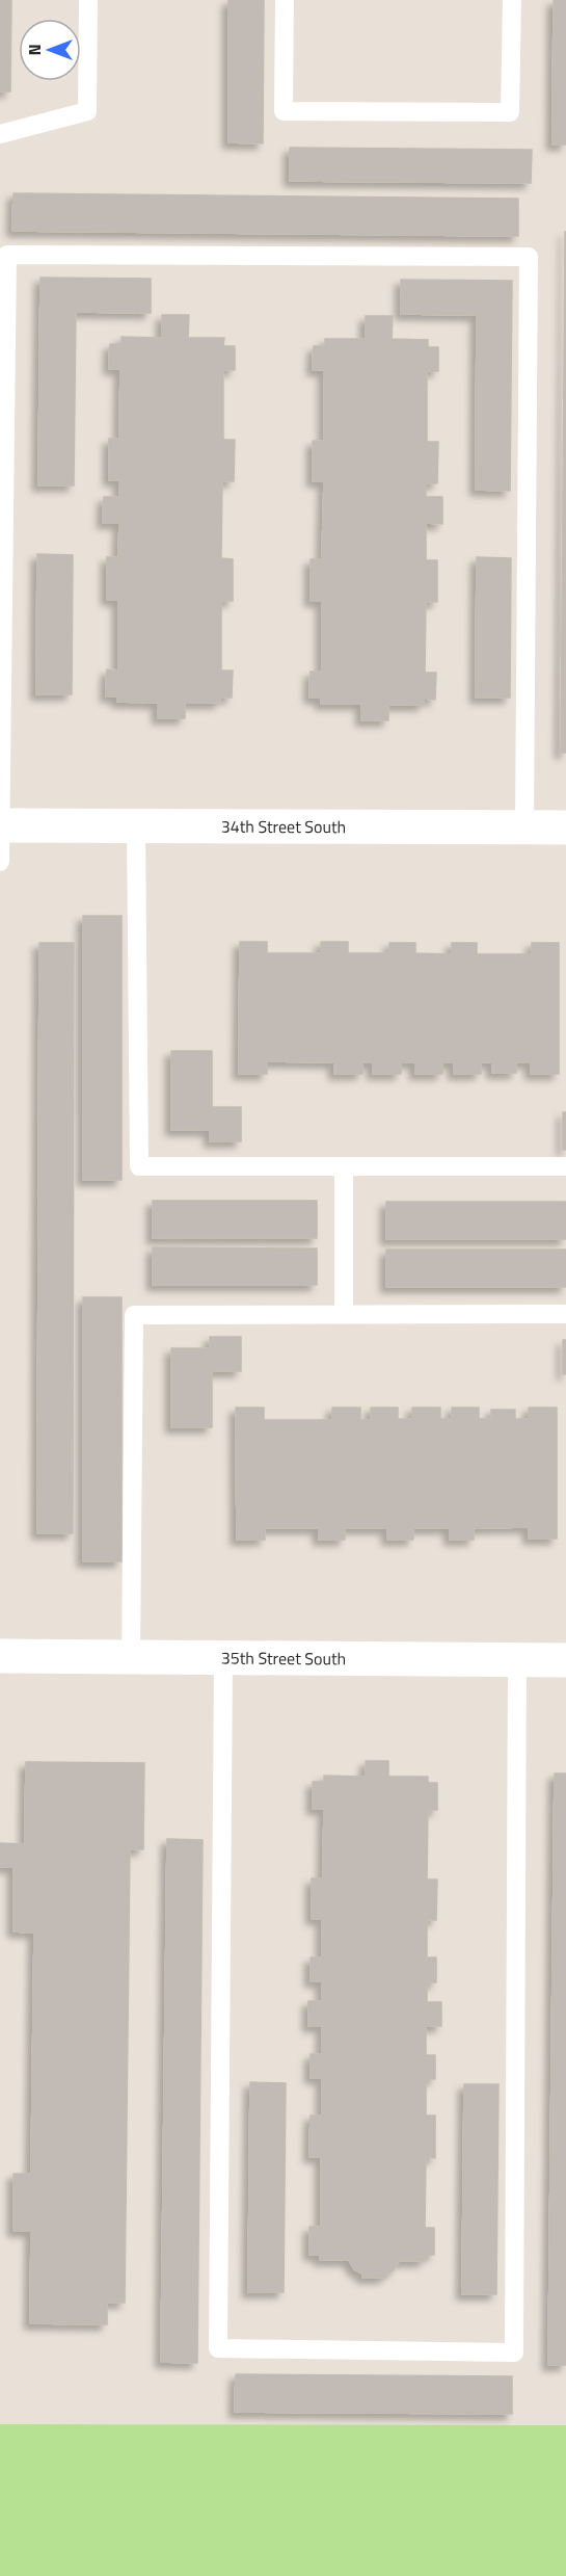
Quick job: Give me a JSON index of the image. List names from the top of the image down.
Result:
{
  "streets": {
    "street": ["34th Street South", "35th Street South"]
  },
  "north": "left"
}
